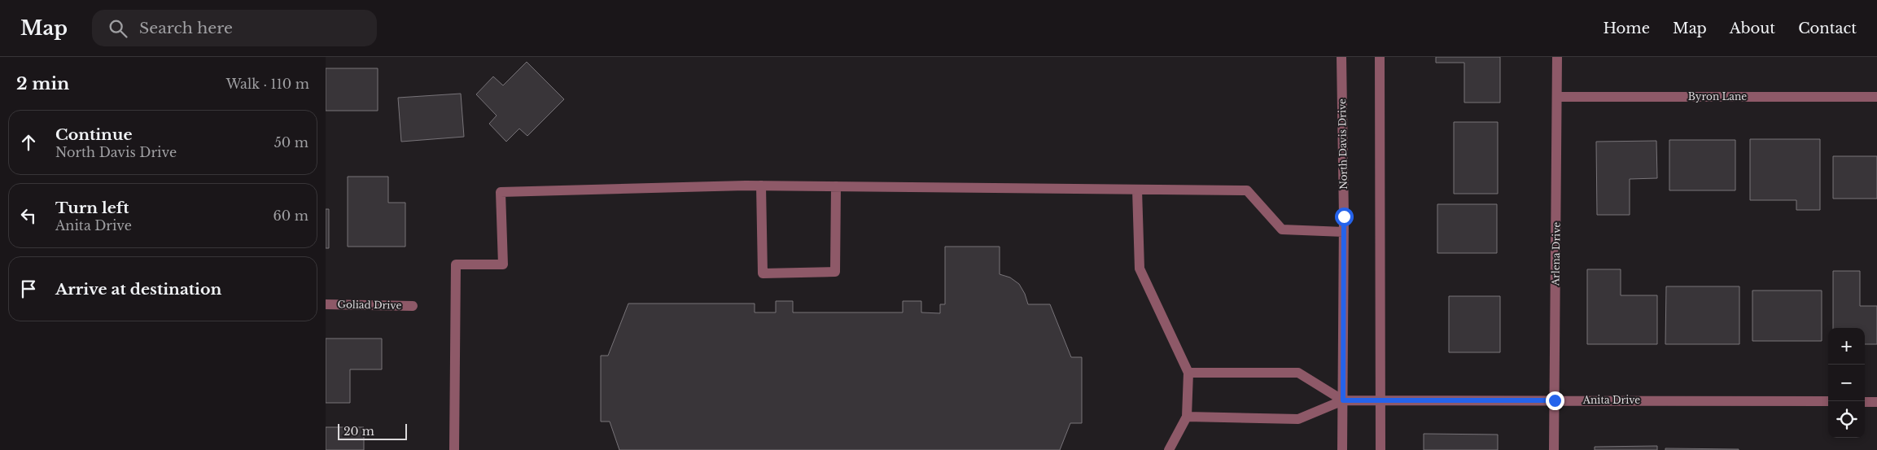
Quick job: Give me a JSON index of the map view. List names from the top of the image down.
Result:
{
  "streets": {
    "street": [
      "Byron Lane",
      "North Davis Drive",
      "Arlena Drive",
      "Goliad Drive",
      "Anita Drive"
    ]
  },
  "crossings": [
    ["Byron Lane", "Arlena Drive"],
    ["North Davis Drive", "Anita Drive"],
    ["Arlena Drive", "Anita Drive"]
  ],
  "scale_bar": "20 m",
  "page": {
    "header": "Map",
    "search": "Search here",
    "nav": [
      "Home",
      "Map",
      "About",
      "Contact"
    ],
    "heading": ["2 min", "Walk · 110 m"],
    "list": [
      ["Continue", "North Davis Drive", "50 m"],
      ["Turn left", "Anita Drive", "60 m"],
      "Arrive at destination"
    ],
    "map_buttons": ["+", "−"],
    "scale": "20 m"
  }
}
